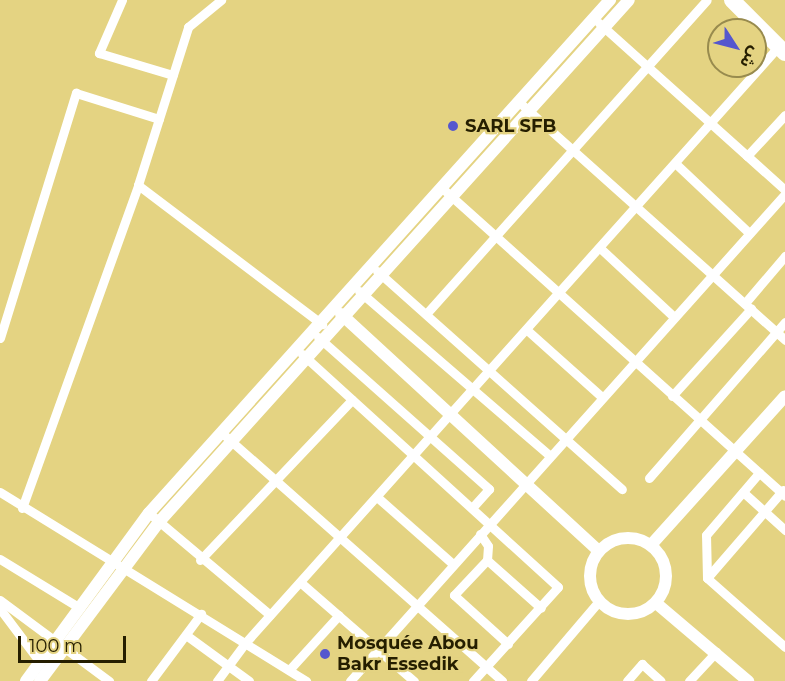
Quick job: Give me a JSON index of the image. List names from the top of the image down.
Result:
{
  "places": ["SARL SFB", "Mosquée Abou Bakr Essedik"],
  "scale_bar": "100 m",
  "north": "bottom right"
}
